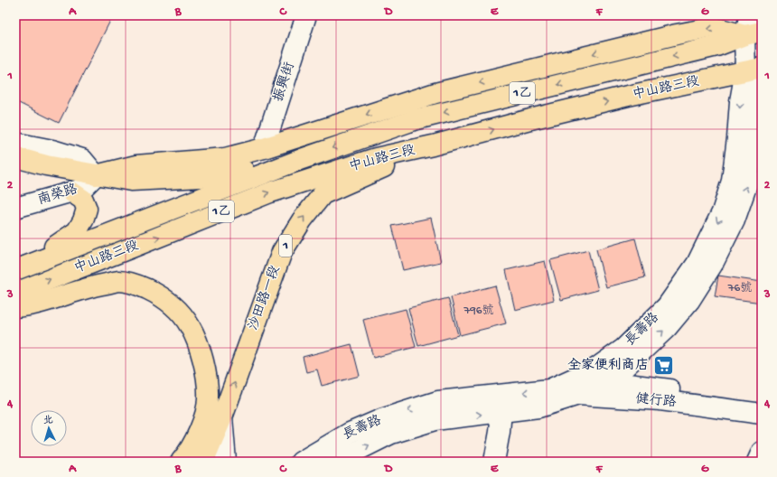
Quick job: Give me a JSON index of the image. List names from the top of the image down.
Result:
{
  "streets": {
    "main road": [
      "中山路三段",
      "1乙",
      "1",
      "沙田路一段"
    ],
    "street": [
      "振興街",
      "南榮路",
      "長壽路",
      "健行路"
    ]
  },
  "crossings": [
    ["中山路三段", "沙田路一段"],
    ["中山路三段", "長壽路"],
    ["長壽路", "健行路"]
  ],
  "one_way": ["沙田路一段"],
  "places": {
    "supermarket": ["全家便利商店"]
  },
  "house_numbers": ["76號", "796號"],
  "north": "top",
  "grid": {
    "columns": [
      "A",
      "B",
      "C",
      "D",
      "E",
      "F",
      "G"
    ],
    "rows": [
      "1",
      "2",
      "3",
      "4"
    ]
  }
}
